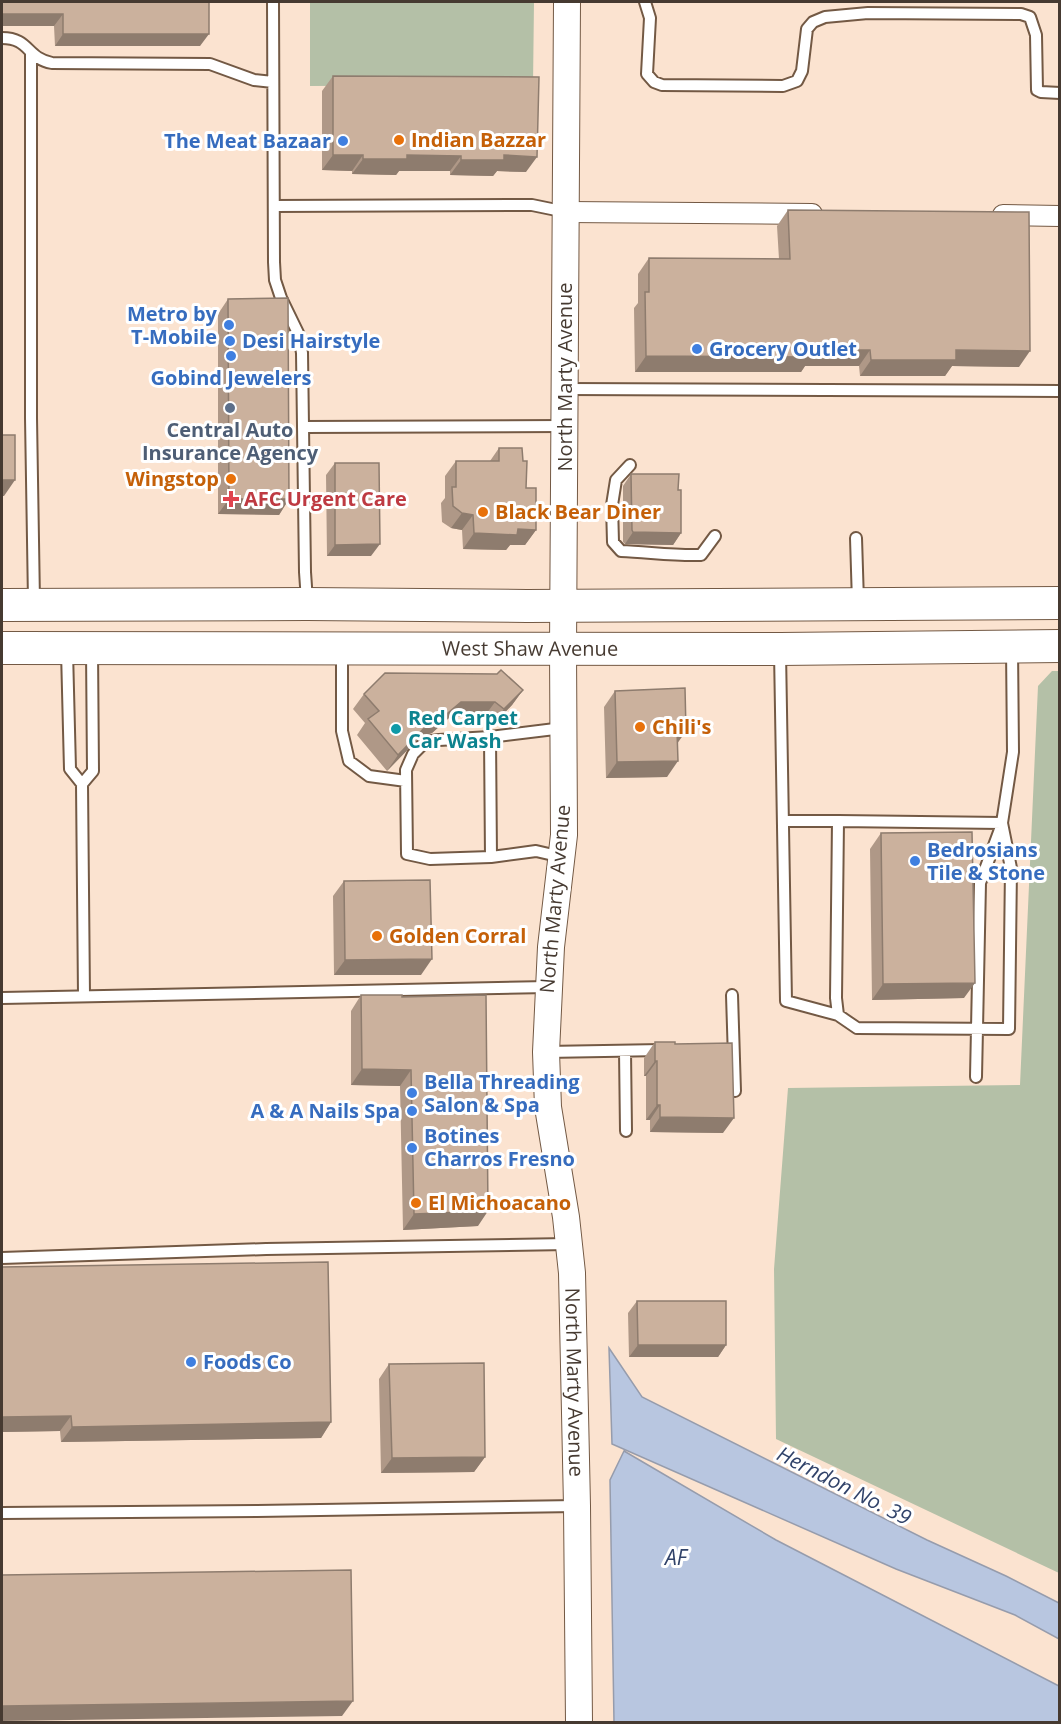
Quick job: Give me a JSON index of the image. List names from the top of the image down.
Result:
{
  "streets": {
    "main road": ["West Shaw Avenue"],
    "street": ["North Marty Avenue"]
  },
  "crossings": [
    ["North Marty Avenue", "West Shaw Avenue"]
  ],
  "water": ["Herndon No. 39", "AF"],
  "places": {
    "other": [
      "Indian Bazzar",
      "The Meat Bazaar",
      "Metro by T-Mobile",
      "Desi Hairstyle",
      "Grocery Outlet",
      "Gobind Jewelers",
      "Central Auto Insurance Agency",
      "Wingstop",
      "Black Bear Diner",
      "Chili's",
      "Red Carpet Car Wash",
      "Bedrosians Tile & Stone",
      "Golden Corral",
      "Bella Threading Salon & Spa",
      "A & A Nails Spa",
      "Botines Charros Fresno",
      "El Michoacano",
      "Foods Co"
    ],
    "health": ["AFC Urgent Care"]
  }
}
